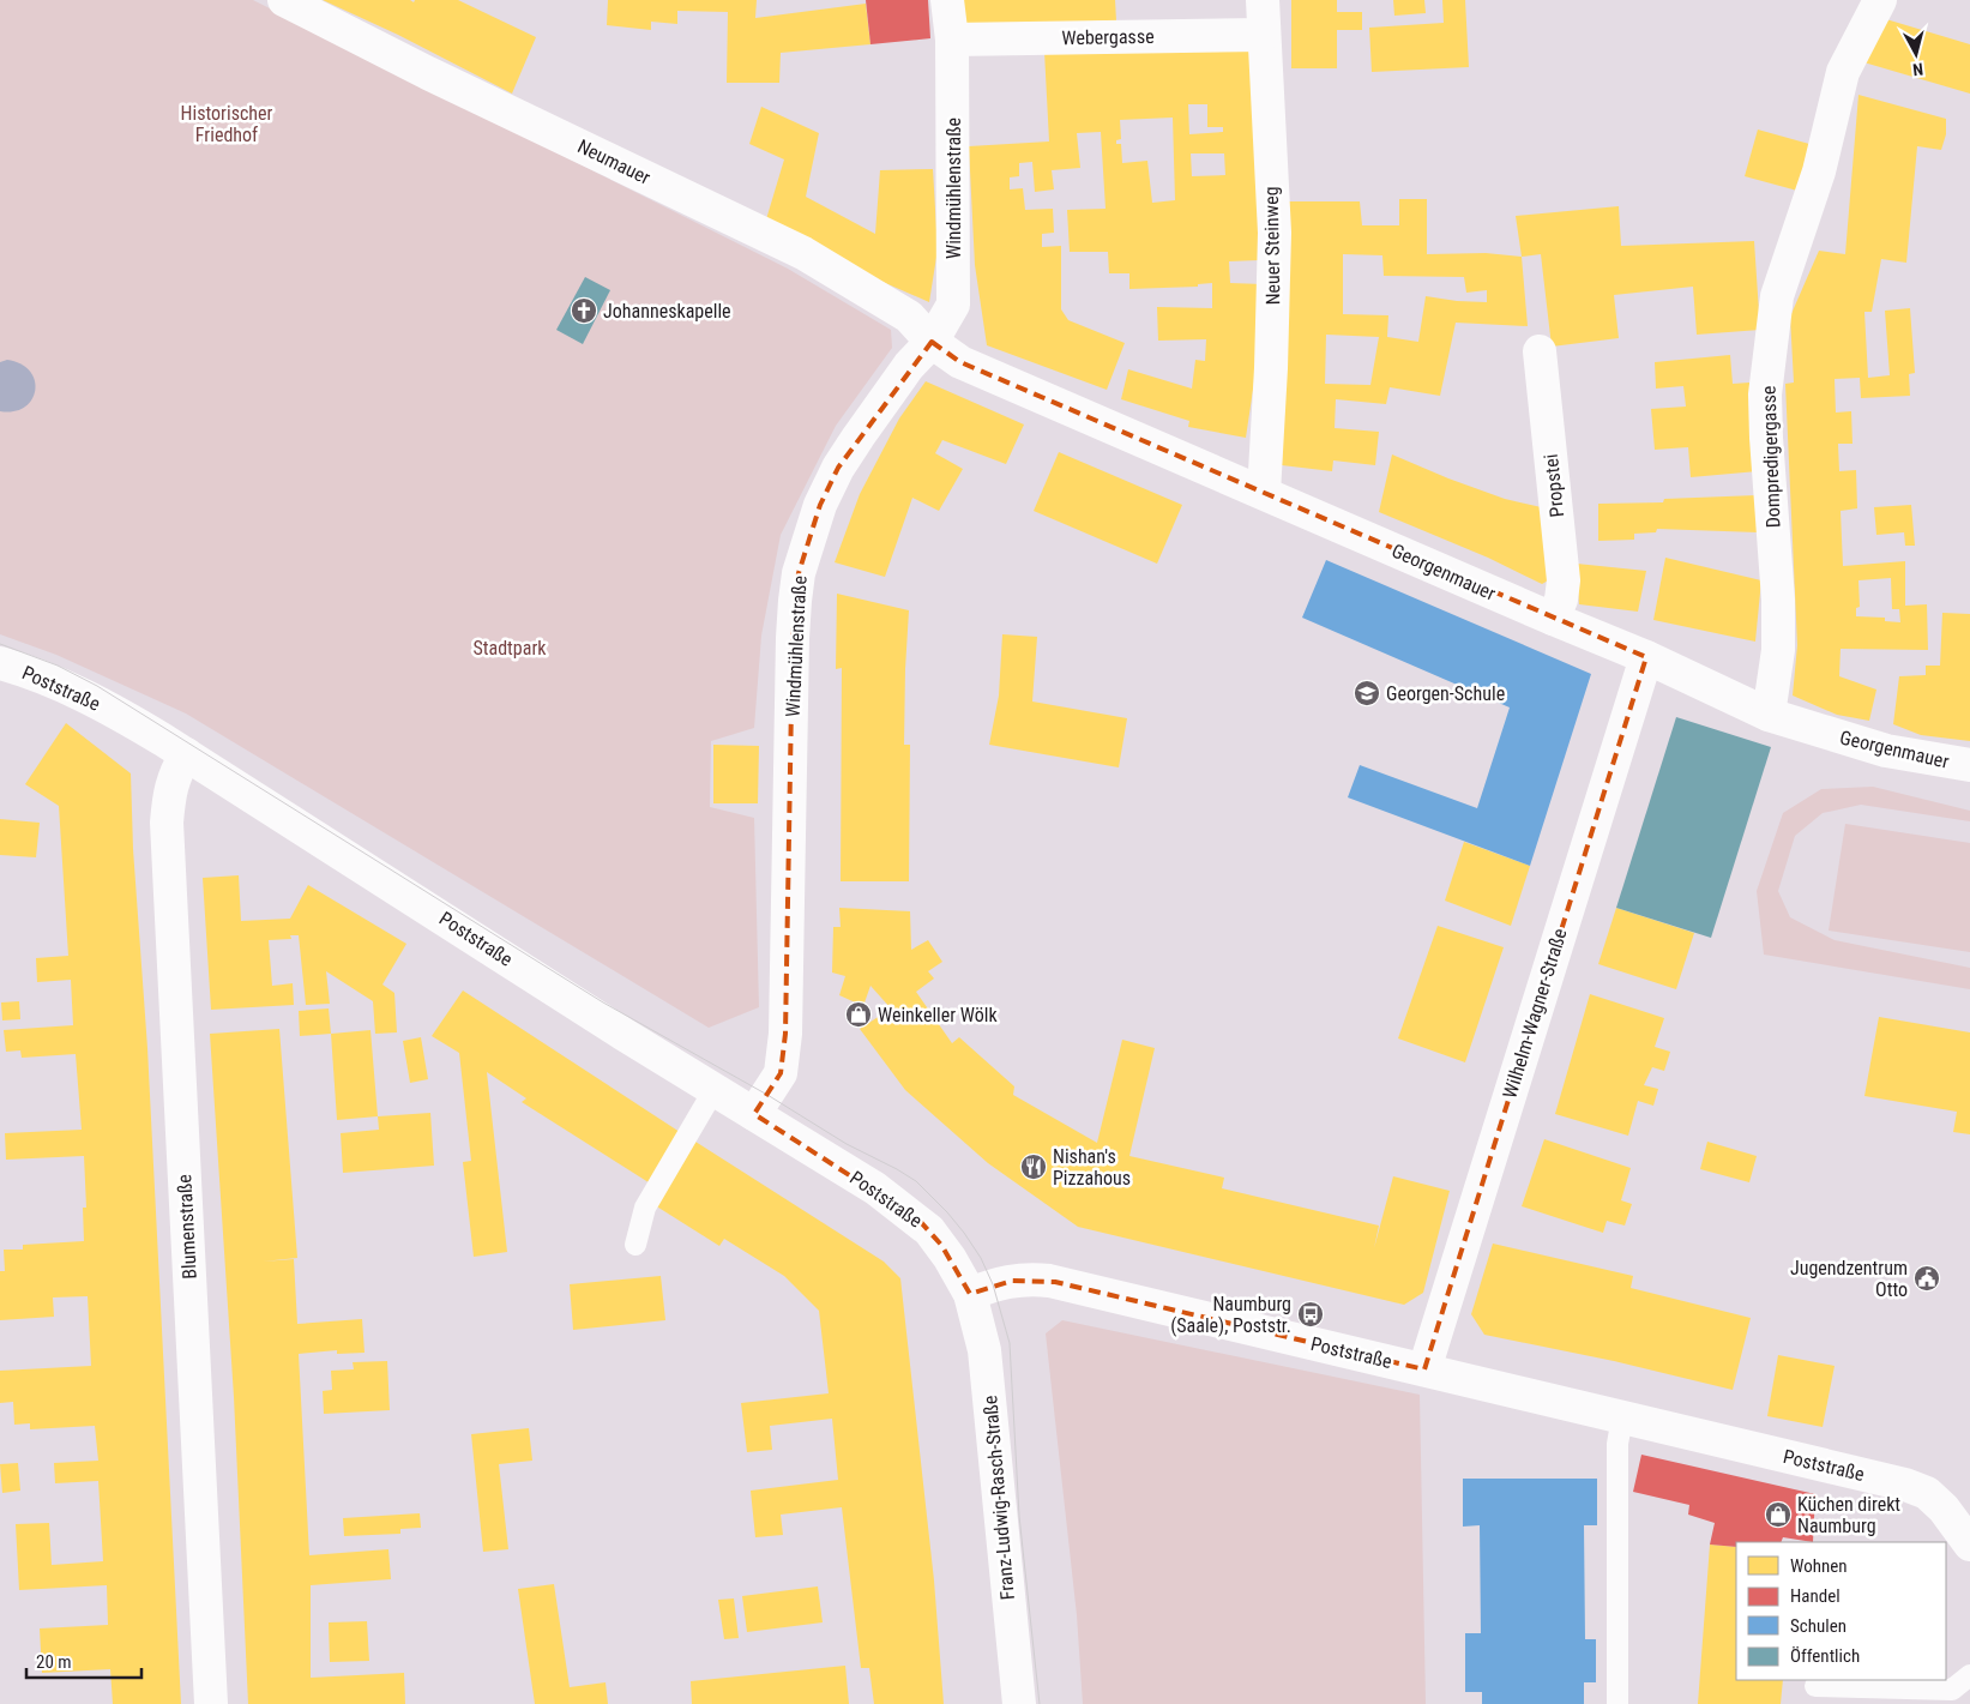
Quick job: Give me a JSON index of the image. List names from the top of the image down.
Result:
{
  "streets": {
    "street": [
      "Webergasse",
      "Neumauer",
      "Windmühlenstraße",
      "Neuer Steinweg",
      "Dompredigergasse",
      "Propstei",
      "Georgenmauer",
      "Poststraße",
      "Wilhelm-Wagner-Straße",
      "Blumenstraße",
      "Franz-Ludwig-Rasch-Straße"
    ]
  },
  "crossings": [
    ["Webergasse", "Windmühlenstraße"],
    ["Webergasse", "Neuer Steinweg"],
    ["Neumauer", "Windmühlenstraße"],
    ["Neumauer", "Georgenmauer"],
    ["Windmühlenstraße", "Georgenmauer"],
    ["Windmühlenstraße", "Poststraße"],
    ["Neuer Steinweg", "Georgenmauer"],
    ["Dompredigergasse", "Georgenmauer"],
    ["Propstei", "Georgenmauer"],
    ["Georgenmauer", "Wilhelm-Wagner-Straße"],
    ["Poststraße", "Wilhelm-Wagner-Straße"],
    ["Poststraße", "Blumenstraße"],
    ["Poststraße", "Franz-Ludwig-Rasch-Straße"]
  ],
  "parks": ["Historischer Friedhof", "Stadtpark"],
  "places": {
    "church": ["Johanneskapelle"],
    "school or university": ["Georgen-Schule"],
    "shop": ["Weinkeller Wölk", "Küchen direkt Naumburg"],
    "restaurant": ["Nishan's Pizzahous"],
    "public building": ["Jugendzentrum Otto"],
    "bus stop": ["Naumburg (Saale), Poststr."]
  },
  "legend": [
    "Wohnen",
    "Handel",
    "Schulen",
    "Öffentlich"
  ],
  "scale_bar": "20 m",
  "north": "bottom"
}
